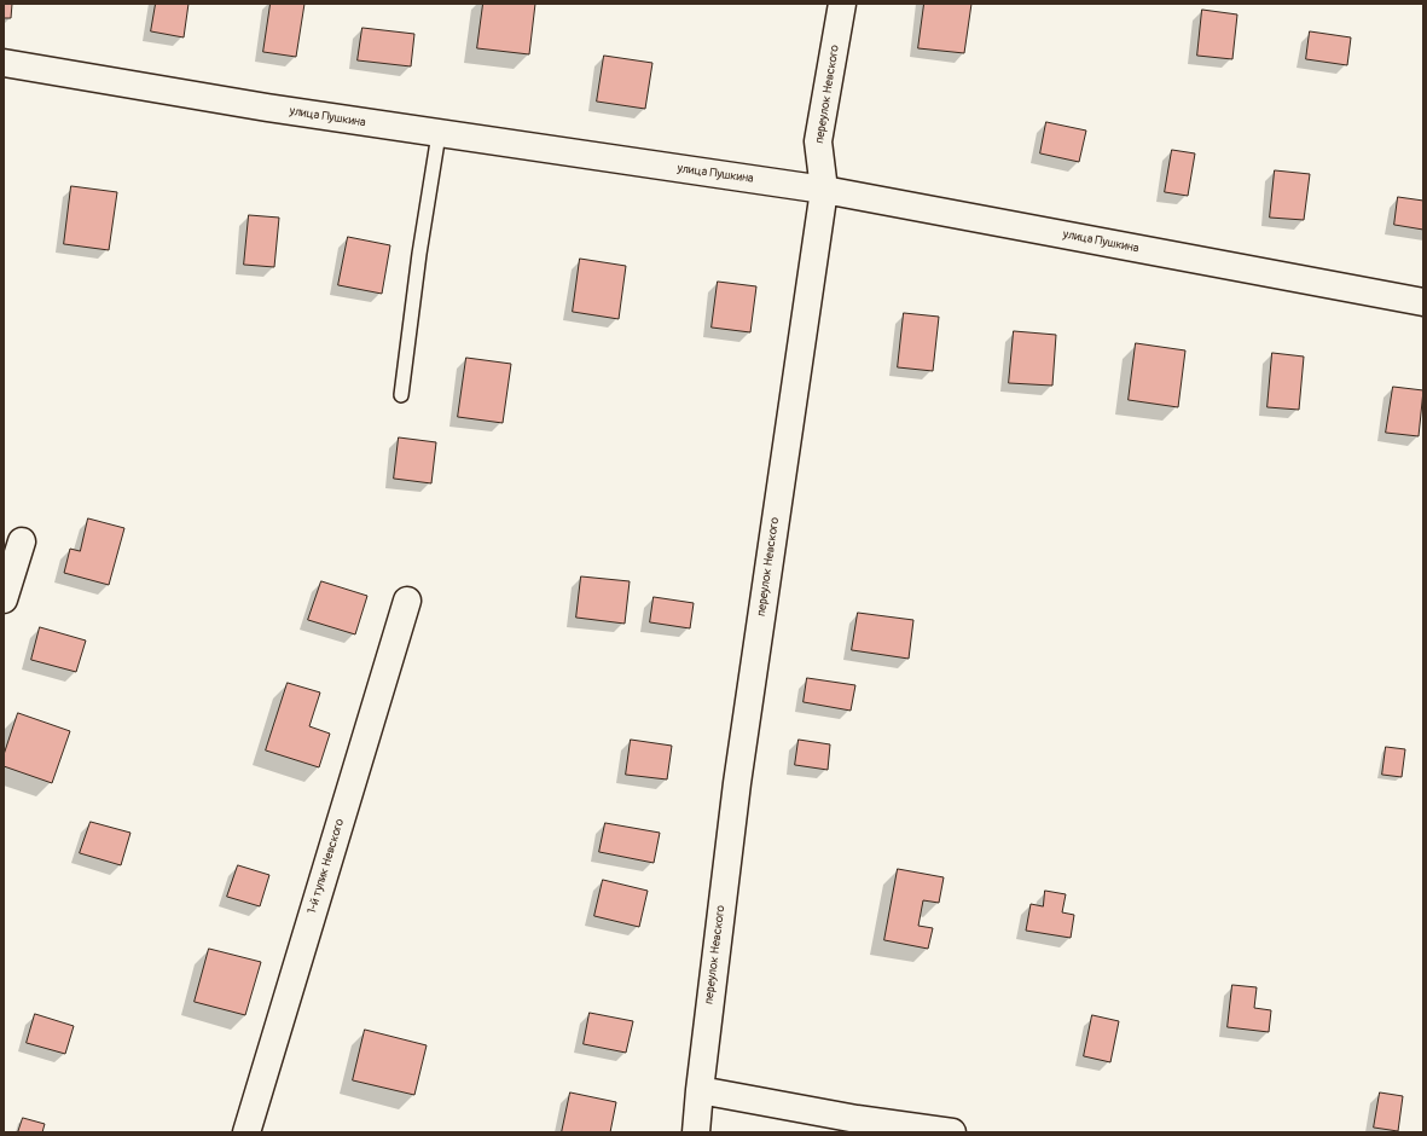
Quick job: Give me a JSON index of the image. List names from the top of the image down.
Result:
{
  "streets": {
    "street": ["переулок Невского", "улица Пушкина", "1-й тупик Невского"]
  },
  "crossings": [
    ["переулок Невского", "улица Пушкина"]
  ]
}
